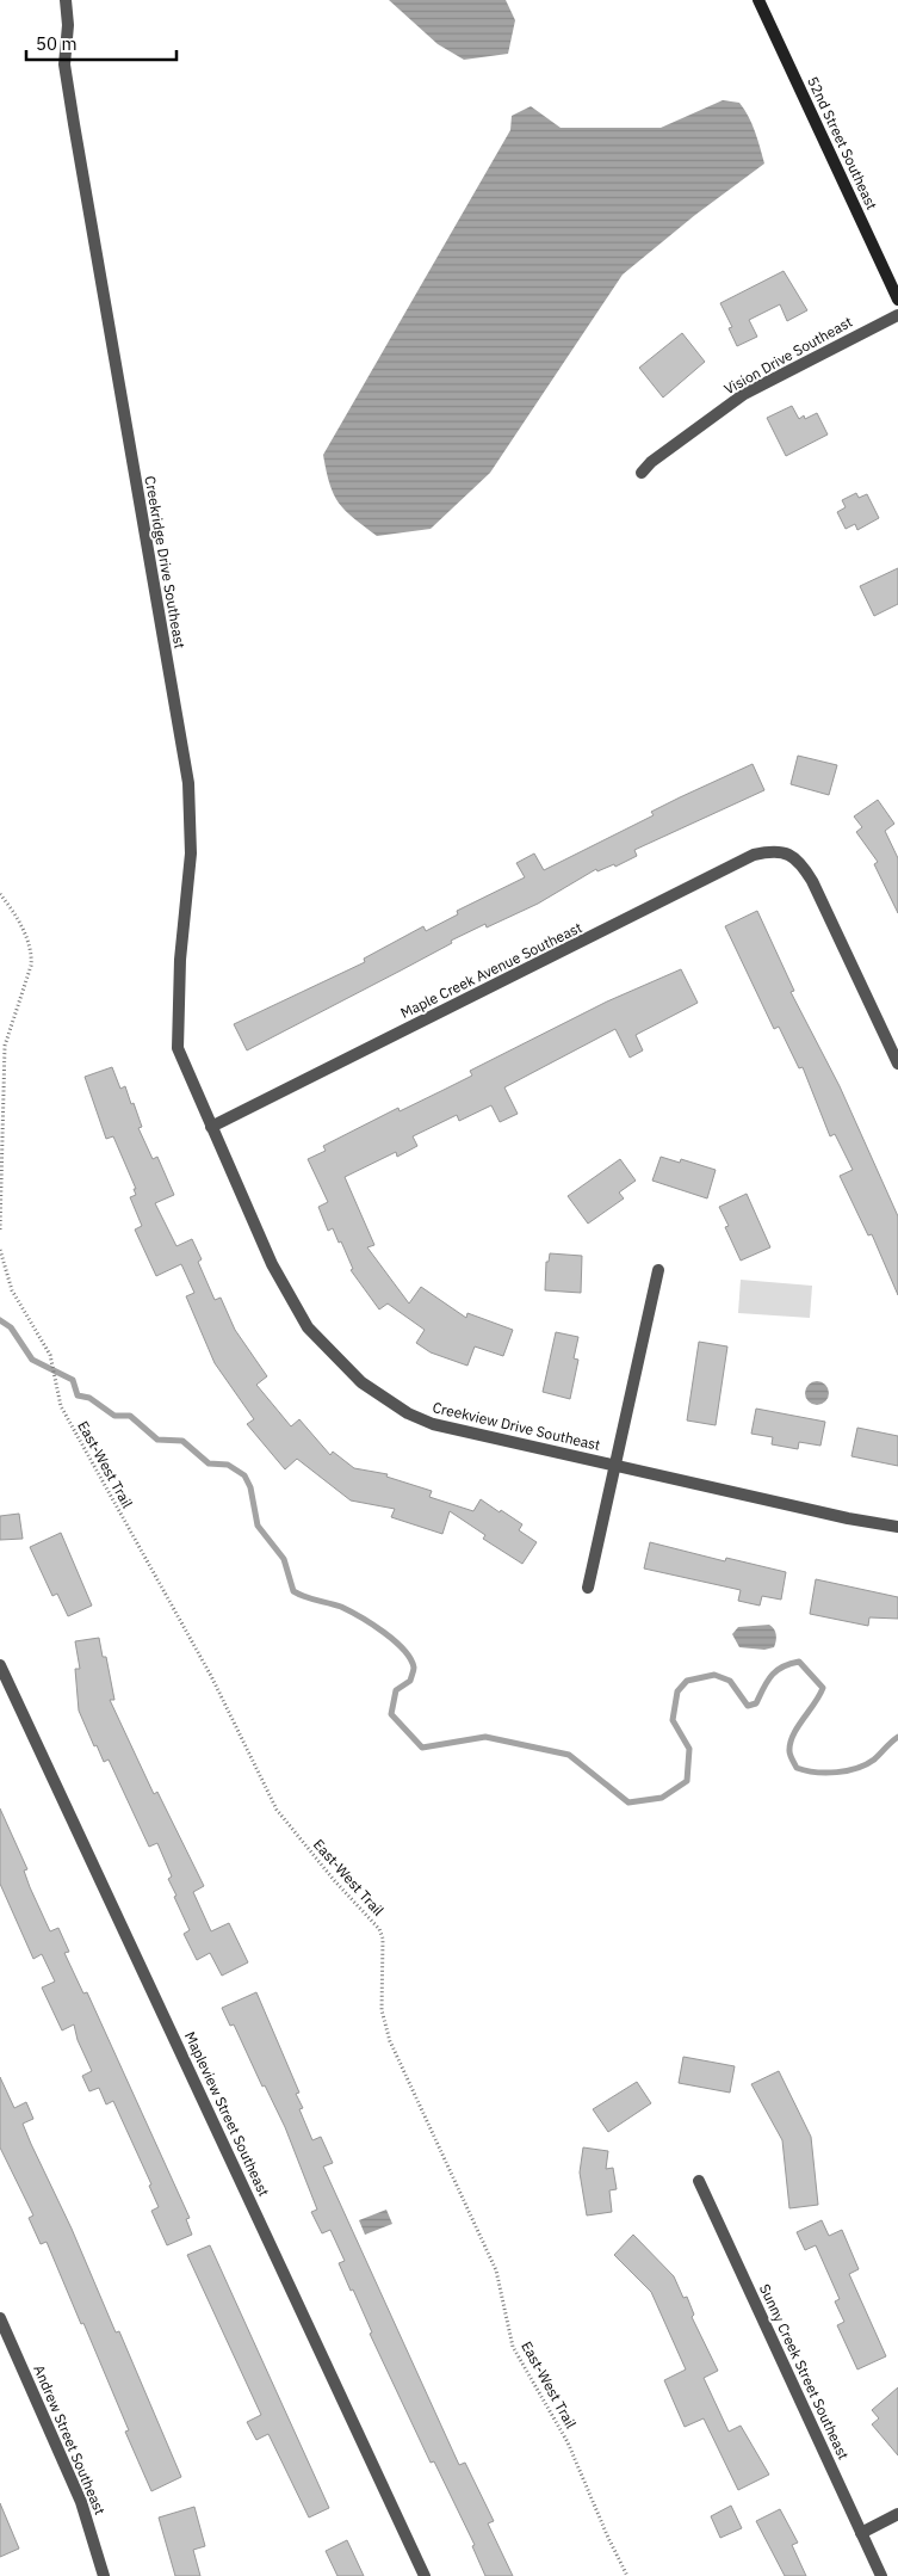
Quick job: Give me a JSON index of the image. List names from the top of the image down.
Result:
{
  "streets": {
    "main road": ["52nd Street Southeast"],
    "street": [
      "Vision Drive Southeast",
      "Creekridge Drive Southeast",
      "Maple Creek Avenue Southeast",
      "Creekview Drive Southeast",
      "Mapleview Street Southeast",
      "Sunny Creek Street Southeast",
      "Andrew Street Southeast"
    ],
    "path": ["East-West Trail"]
  },
  "crossings": [
    ["Creekridge Drive Southeast", "Maple Creek Avenue Southeast"],
    ["Creekridge Drive Southeast", "Creekview Drive Southeast"],
    ["Maple Creek Avenue Southeast", "Creekview Drive Southeast"]
  ],
  "scale_bar": "50 m"
}
